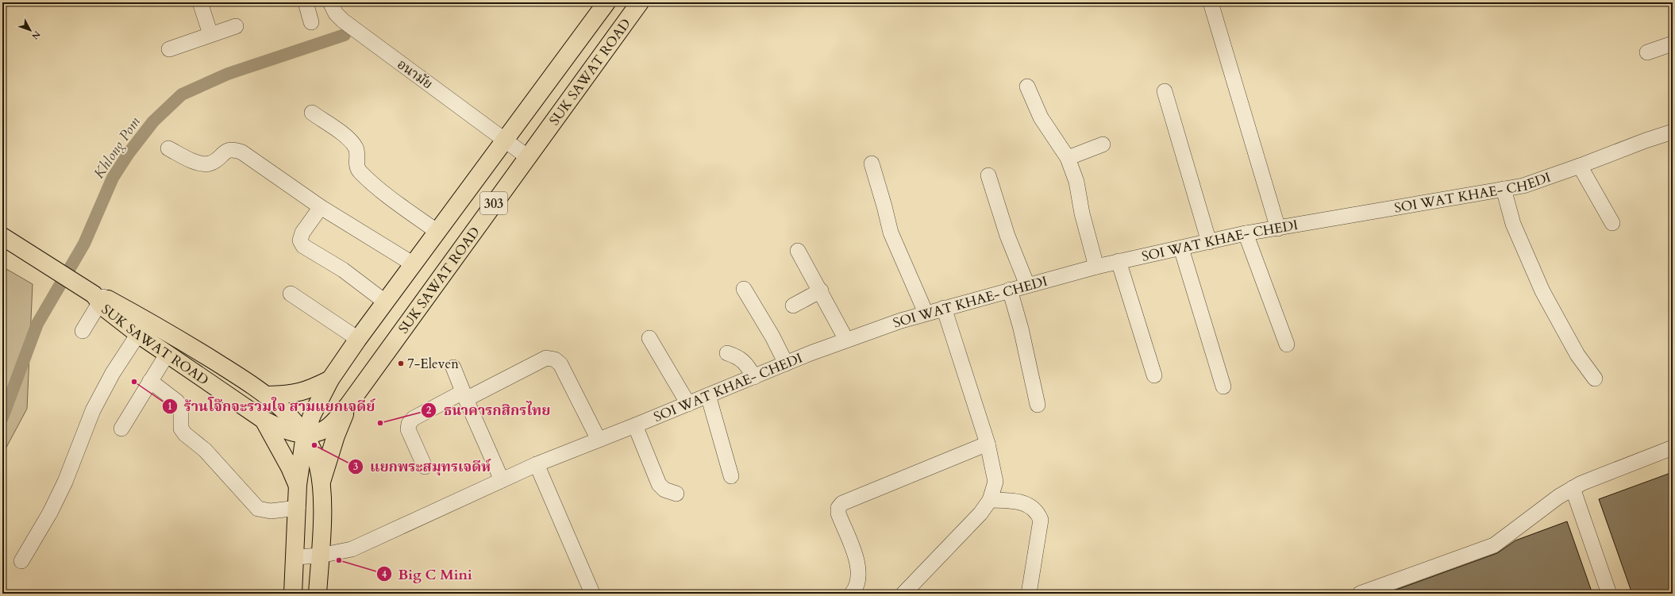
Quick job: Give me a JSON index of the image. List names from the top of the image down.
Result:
{
  "streets": {
    "main road": ["SUK SAWAT ROAD", "303"],
    "street": ["อนามัย", "SOI WAT KHAE- CHEDI"]
  },
  "crossings": [
    ["SUK SAWAT ROAD", "อนามัย"],
    ["SUK SAWAT ROAD", "SOI WAT KHAE- CHEDI"]
  ],
  "water": ["Khlong Pom"],
  "places": [
    "7-Eleven",
    "ร้านโจ๊กจะรวมใจ สามแยกเจดีย์",
    "ธนาคารกสิกรไทย",
    "แยกพระสมุทรเจดีห์",
    "Big C Mini"
  ],
  "north": "bottom right"
}
